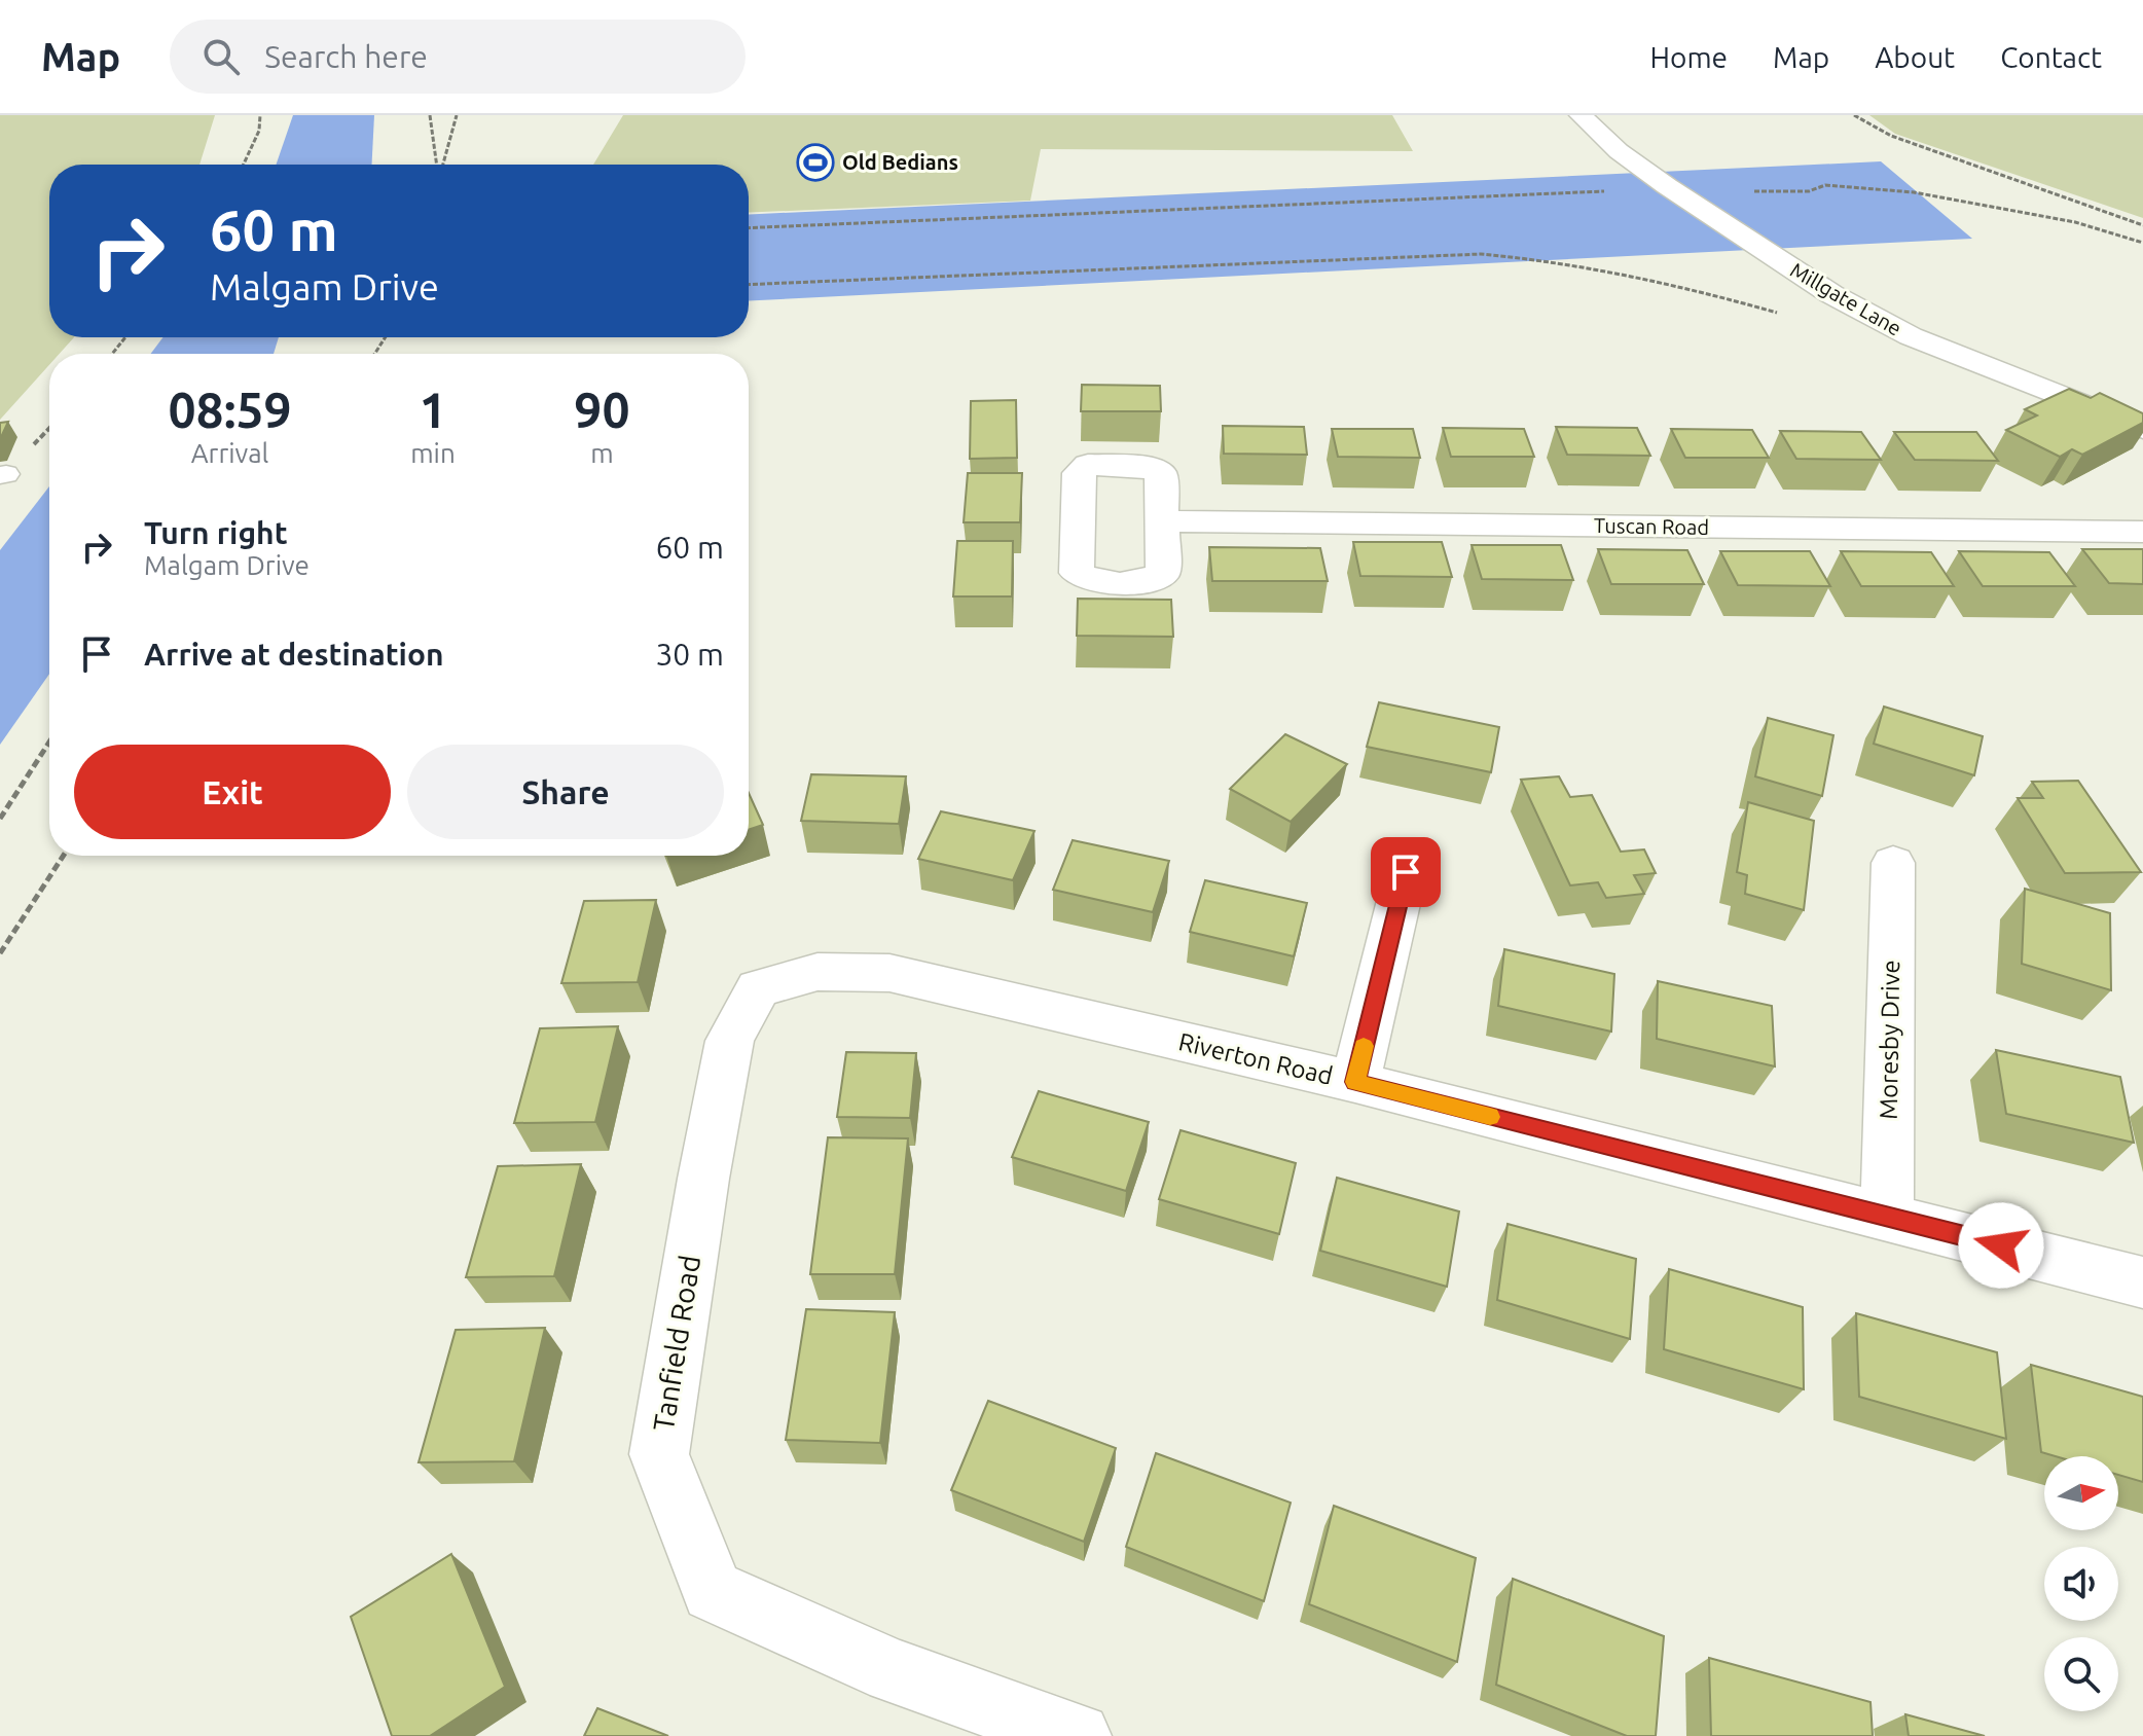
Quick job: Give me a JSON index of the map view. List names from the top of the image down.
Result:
{
  "streets": {
    "street": [
      "Millgate Lane",
      "Tuscan Road",
      "Moresby Drive",
      "Riverton Road",
      "Tanfield Road"
    ]
  },
  "crossings": [
    ["Moresby Drive", "Riverton Road"],
    ["Riverton Road", "Tanfield Road"]
  ],
  "places": {
    "sports": ["Old Bedians"]
  },
  "north": "right",
  "page": {
    "header": "Map",
    "search": "Search here",
    "nav": [
      "Home",
      "Map",
      "About",
      "Contact"
    ],
    "turn": ["60 m", "Malgam Drive"],
    "eta": [
      "08:59",
      "Arrival",
      "1",
      "min",
      "90",
      "m"
    ],
    "list": [
      {
        "name": "Turn right",
        "note": "Malgam Drive",
        "value": "60 m"
      },
      {
        "name": "Arrive at destination",
        "value": "30 m"
      }
    ],
    "buttons": ["Exit", "Share"]
  }
}
